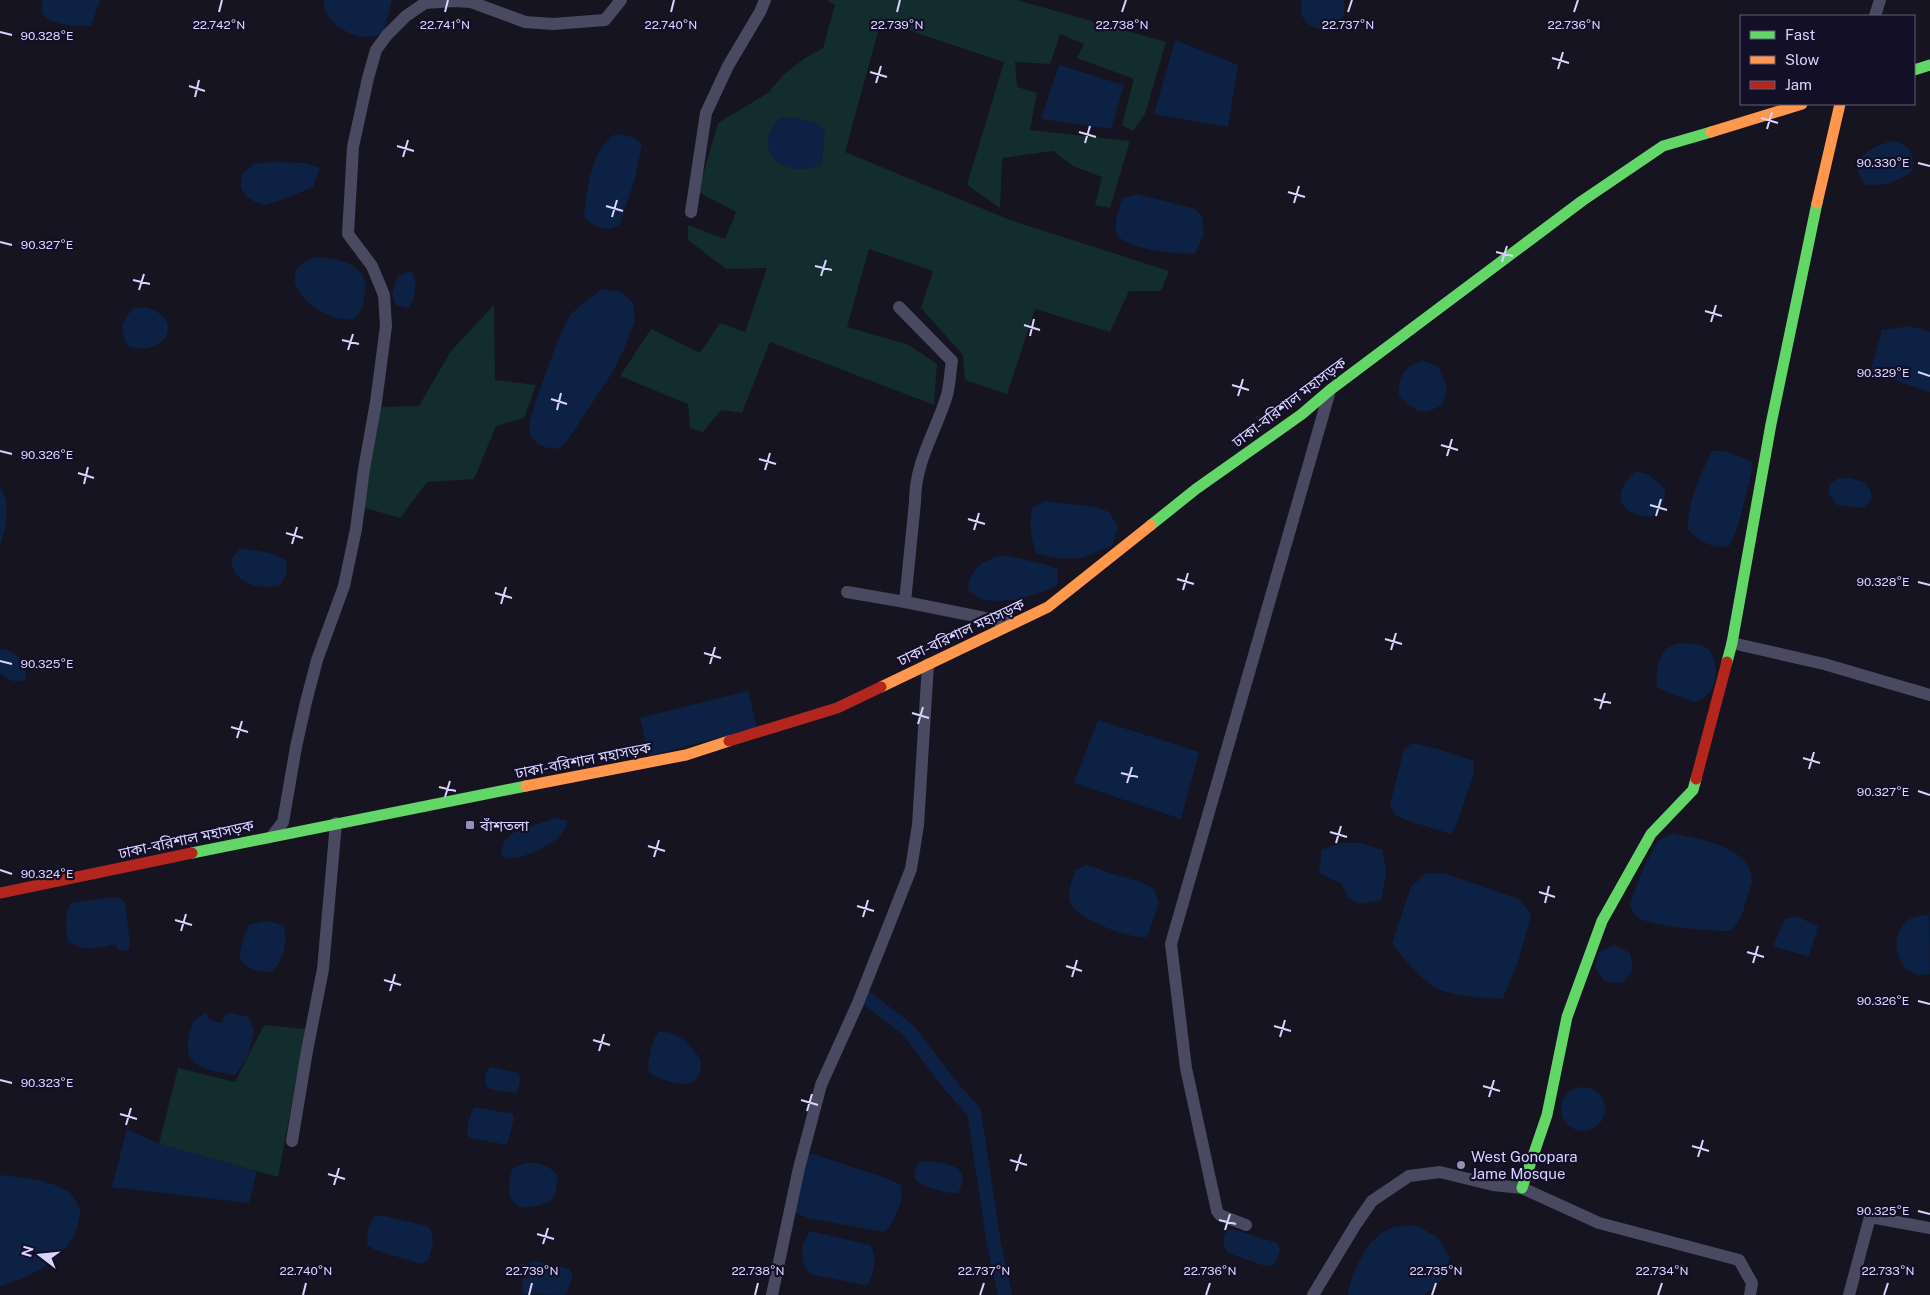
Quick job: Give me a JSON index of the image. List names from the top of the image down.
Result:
{
  "streets": {
    "main road": ["ঢাকা-বরিশাল মহাসড়ক"]
  },
  "places": {
    "transit": ["বাঁশতলা"],
    "other": ["West Gonopara Jame Mosque"]
  },
  "legend": ["Fast", "Slow", "Jam"],
  "north": "left",
  "coordinates": [
    "22.742°N",
    "22.741°N",
    "22.740°N",
    "22.739°N",
    "22.738°N",
    "22.737°N",
    "22.736°N",
    "90.328°E",
    "90.330°E",
    "90.327°E",
    "90.329°E",
    "90.326°E",
    "90.325°E",
    "90.324°E",
    "90.323°E",
    "22.735°N",
    "22.734°N",
    "22.733°N"
  ]
}
